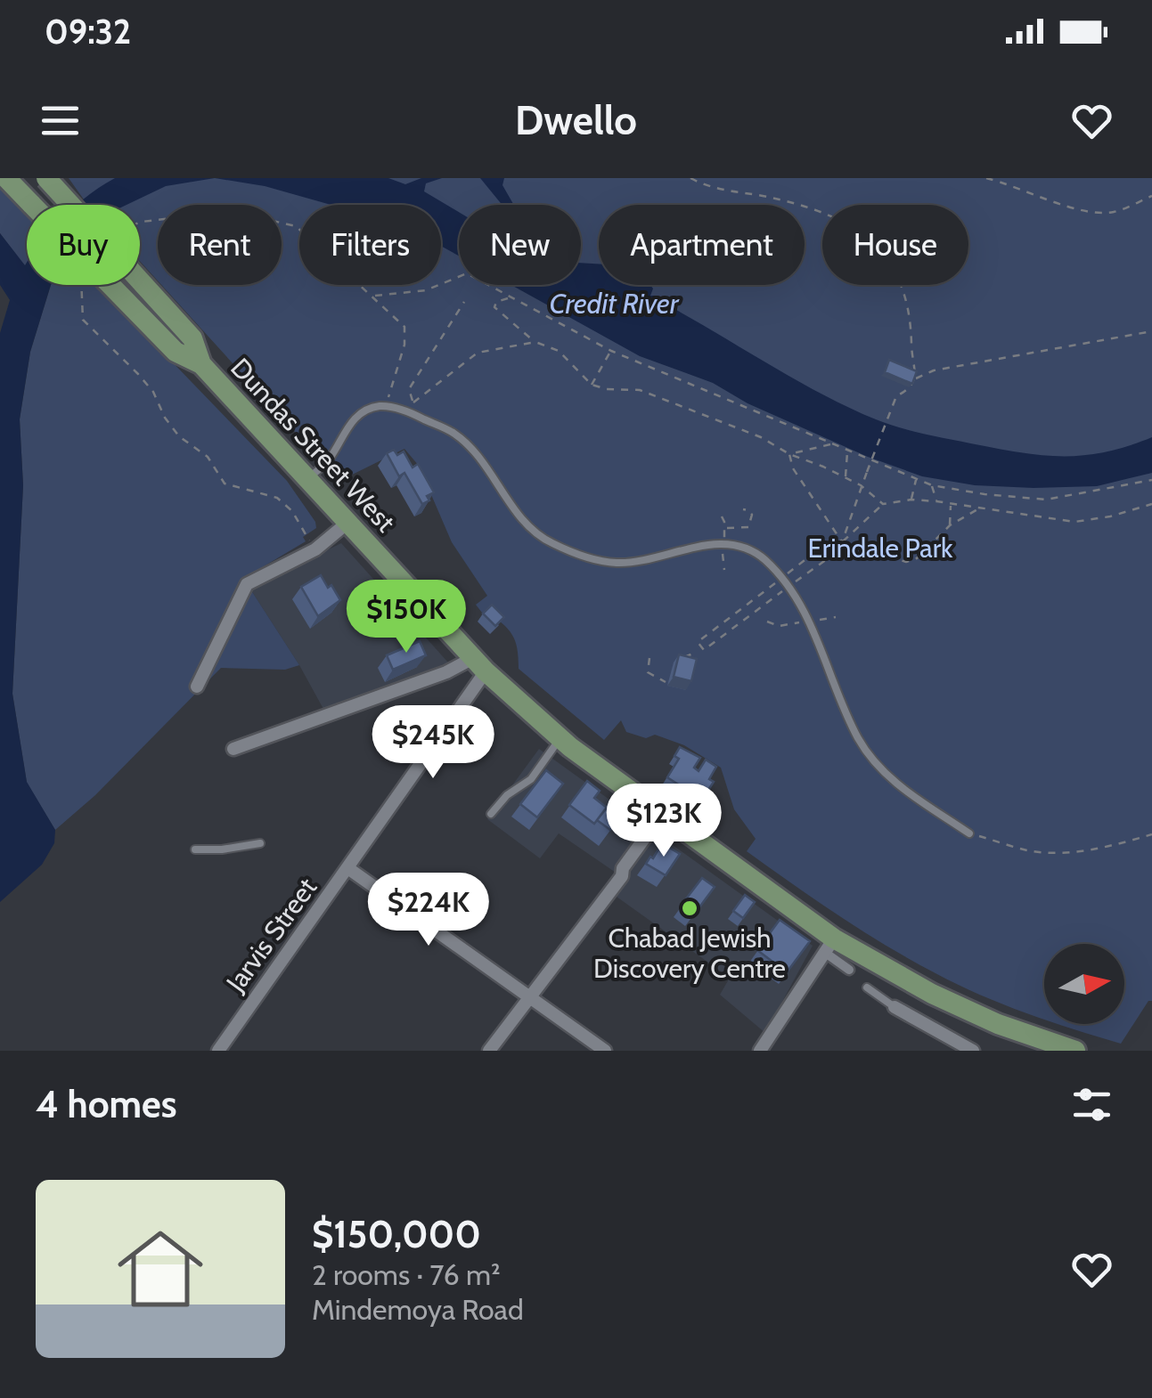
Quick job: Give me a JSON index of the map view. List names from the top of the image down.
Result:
{
  "streets": {
    "main road": ["Dundas Street West"],
    "street": ["Jarvis Street"]
  },
  "crossings": [
    ["Dundas Street West", "Jarvis Street"]
  ],
  "water": ["Credit River"],
  "parks": ["Erindale Park"],
  "places": ["Chabad Jewish Discovery Centre"],
  "north": "right",
  "page": {
    "status": "09:32",
    "header": "Dwello",
    "chip": [
      "Buy",
      "Rent",
      "Filters",
      "New",
      "Apartment",
      "House"
    ],
    "price": [
      "$150K",
      "$245K",
      "$123K",
      "$224K"
    ],
    "heading": "4 homes",
    "list": [
      {
        "name": "$150,000",
        "note": "2 rooms · 76 m² · Mindemoya Road"
      }
    ]
  }
}
